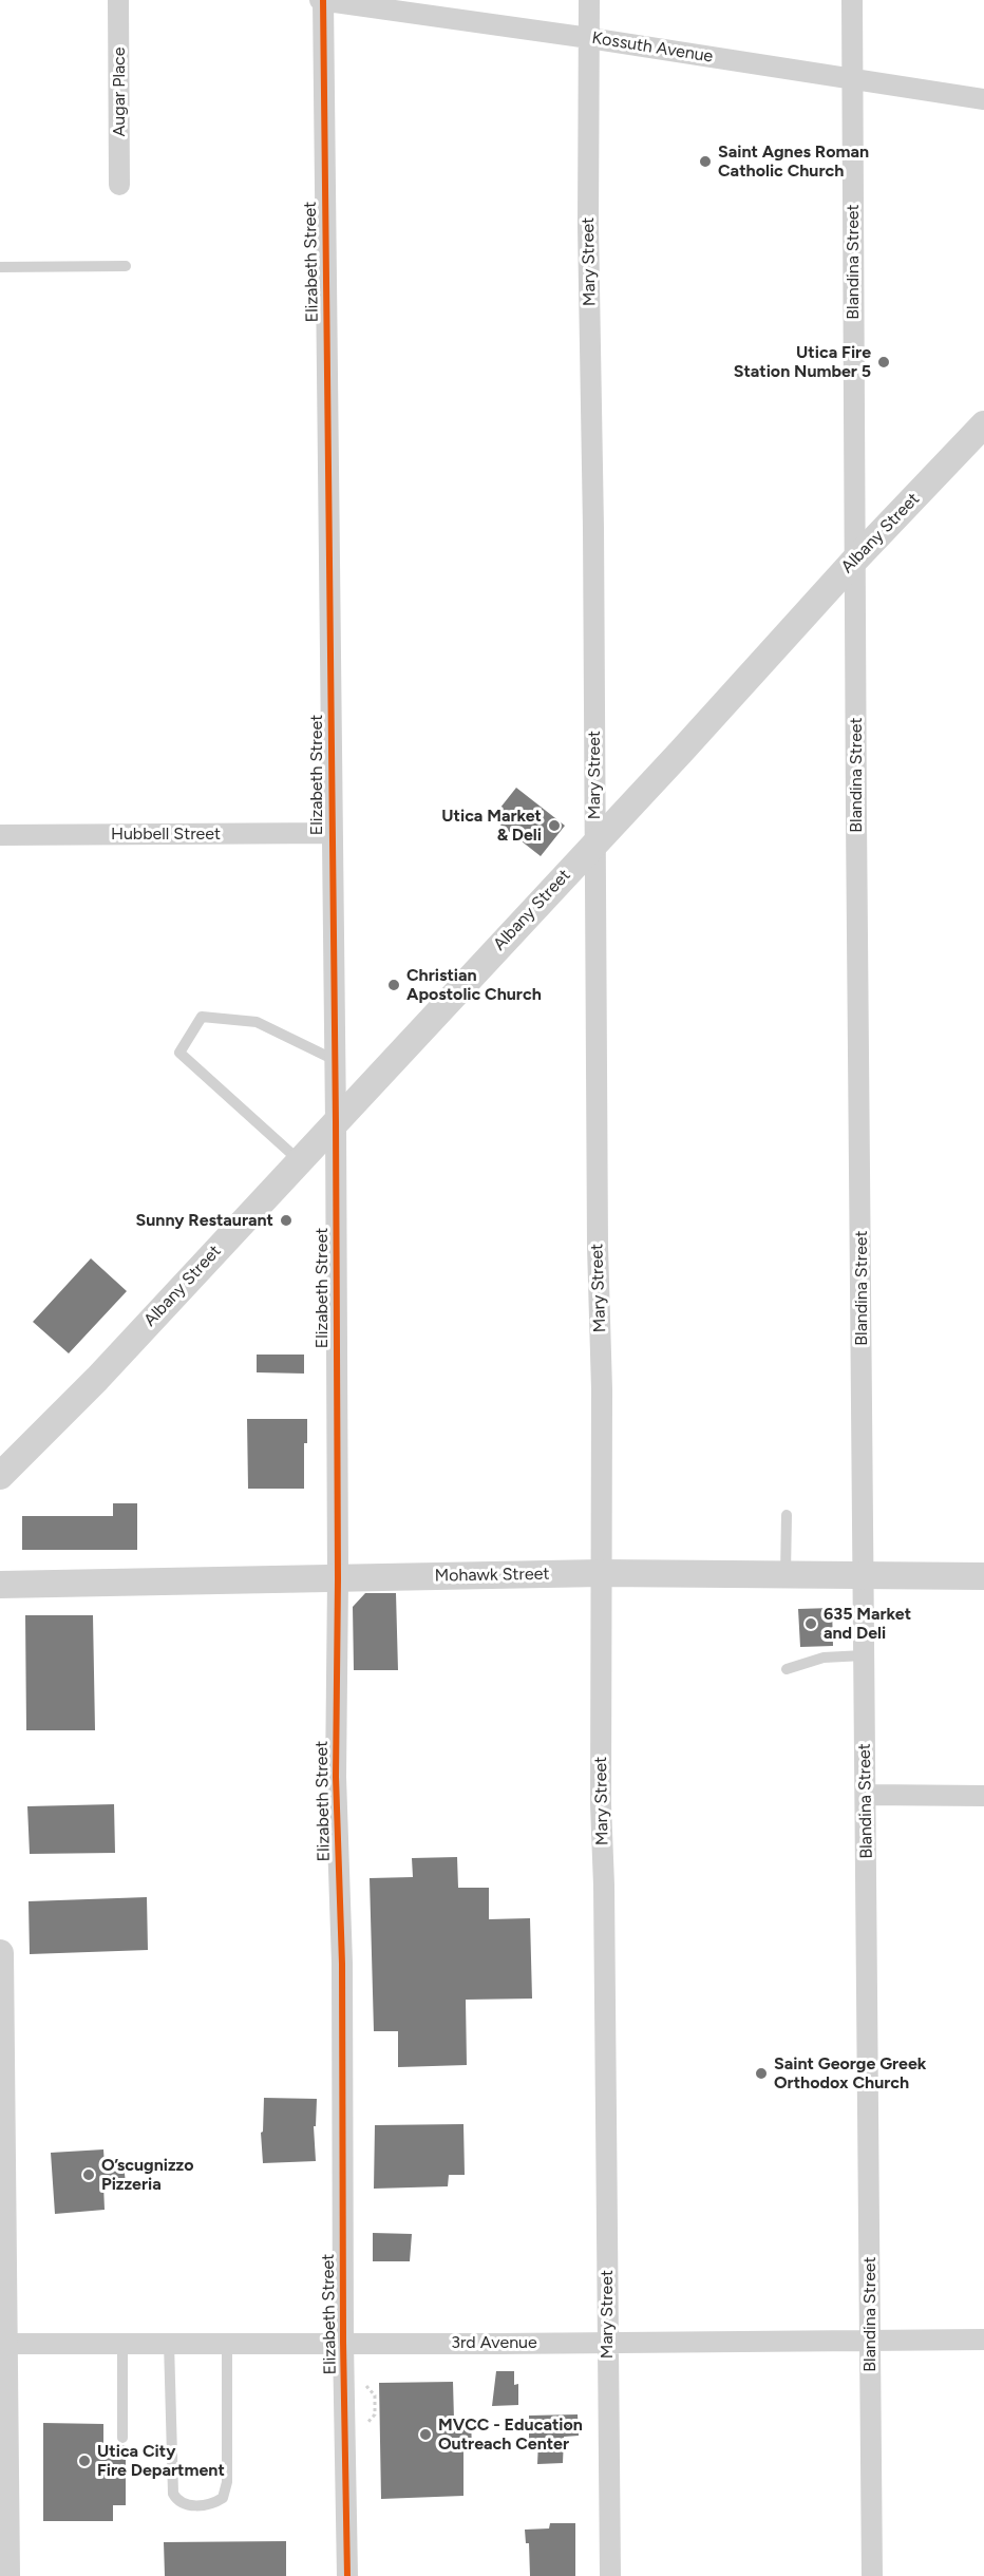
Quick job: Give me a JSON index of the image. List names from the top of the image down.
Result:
{
  "streets": {
    "street": [
      "Kossuth Avenue",
      "Augar Place",
      "Elizabeth Street",
      "Mary Street",
      "Blandina Street",
      "Albany Street",
      "Hubbell Street",
      "Mohawk Street",
      "3rd Avenue"
    ]
  },
  "crossings": [
    ["Kossuth Avenue", "Elizabeth Street"],
    ["Kossuth Avenue", "Mary Street"],
    ["Kossuth Avenue", "Blandina Street"],
    ["Elizabeth Street", "Albany Street"],
    ["Elizabeth Street", "Hubbell Street"],
    ["Elizabeth Street", "Mohawk Street"],
    ["Elizabeth Street", "3rd Avenue"],
    ["Mary Street", "Albany Street"],
    ["Mary Street", "Mohawk Street"],
    ["Mary Street", "3rd Avenue"],
    ["Blandina Street", "Albany Street"],
    ["Blandina Street", "Mohawk Street"],
    ["Blandina Street", "3rd Avenue"]
  ],
  "places": [
    "Saint Agnes Roman Catholic Church",
    "Utica Fire Station Number 5",
    "Utica Market & Deli",
    "Christian Apostolic Church",
    "Sunny Restaurant",
    "635 Market and Deli",
    "Saint George Greek Orthodox Church",
    "O’scugnizzo Pizzeria",
    "MVCC - Education Outreach Center",
    "Utica City Fire Department"
  ]
}
